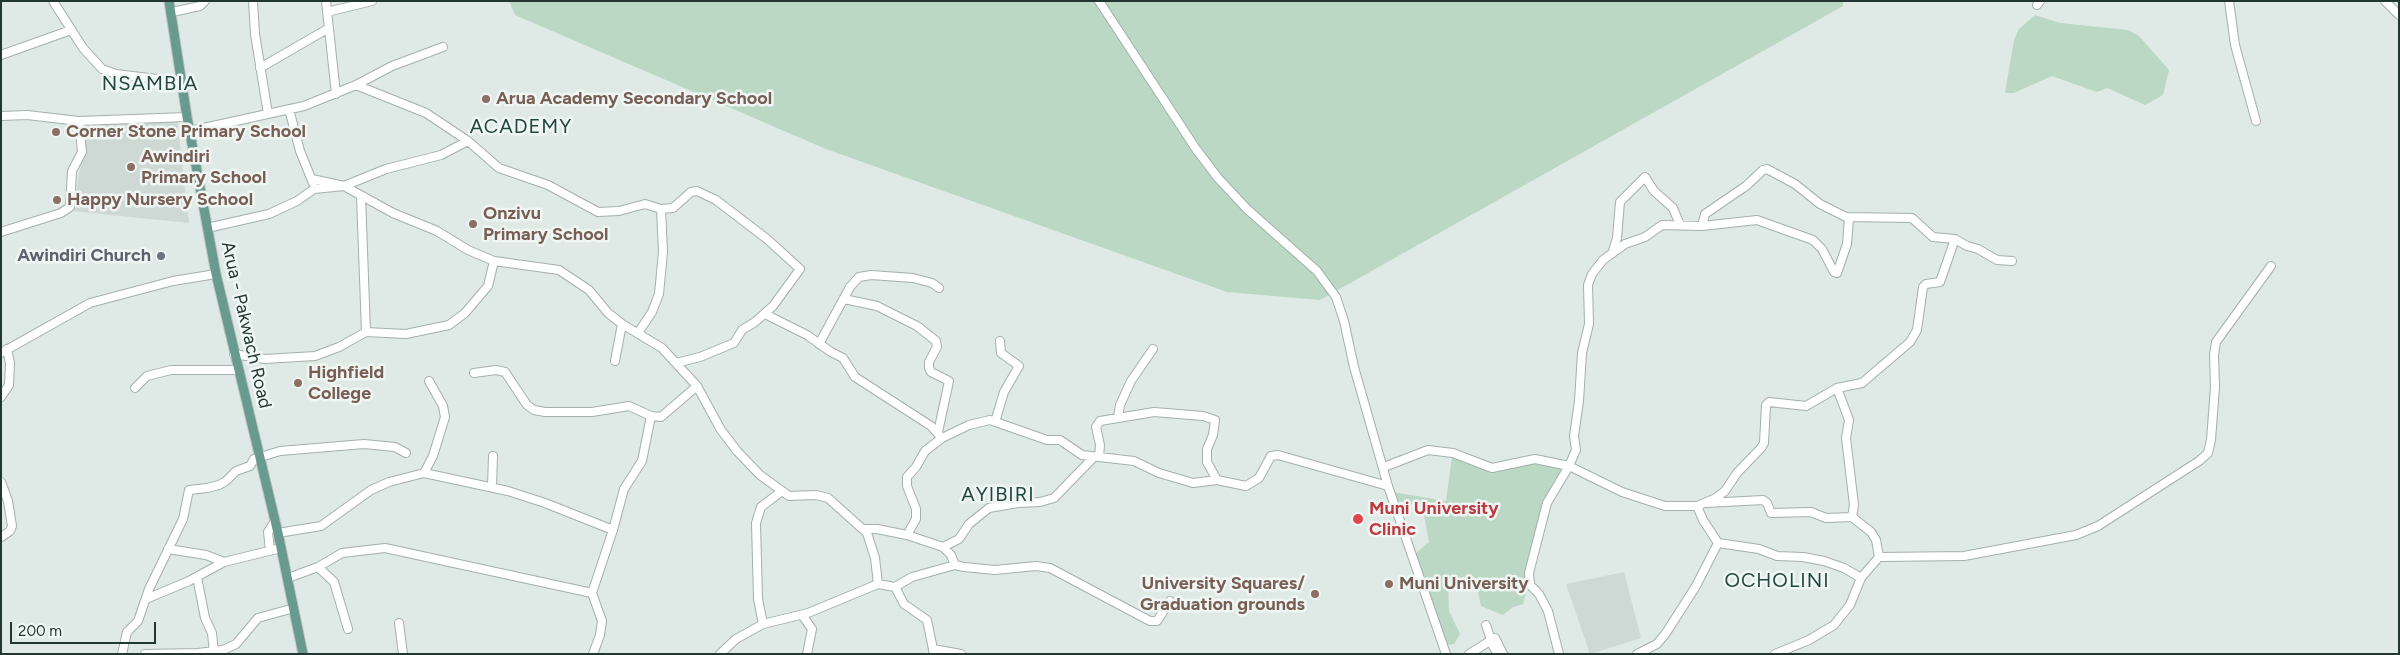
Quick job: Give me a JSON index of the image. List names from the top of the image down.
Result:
{
  "streets": {
    "main road": ["Arua - Pakwach Road"]
  },
  "districts": [
    "NSAMBIA",
    "ACADEMY",
    "AYIBIRI",
    "OCHOLINI"
  ],
  "places": [
    "Arua Academy Secondary School",
    "Corner Stone Primary School",
    "Awindiri Primary School",
    "Happy Nursery School",
    "Onzivu Primary School",
    "Awindiri Church",
    "Highfield College",
    "Muni University Clinic",
    "Muni University",
    "University Squares/ Graduation grounds"
  ],
  "scale_bar": "200 m"
}
